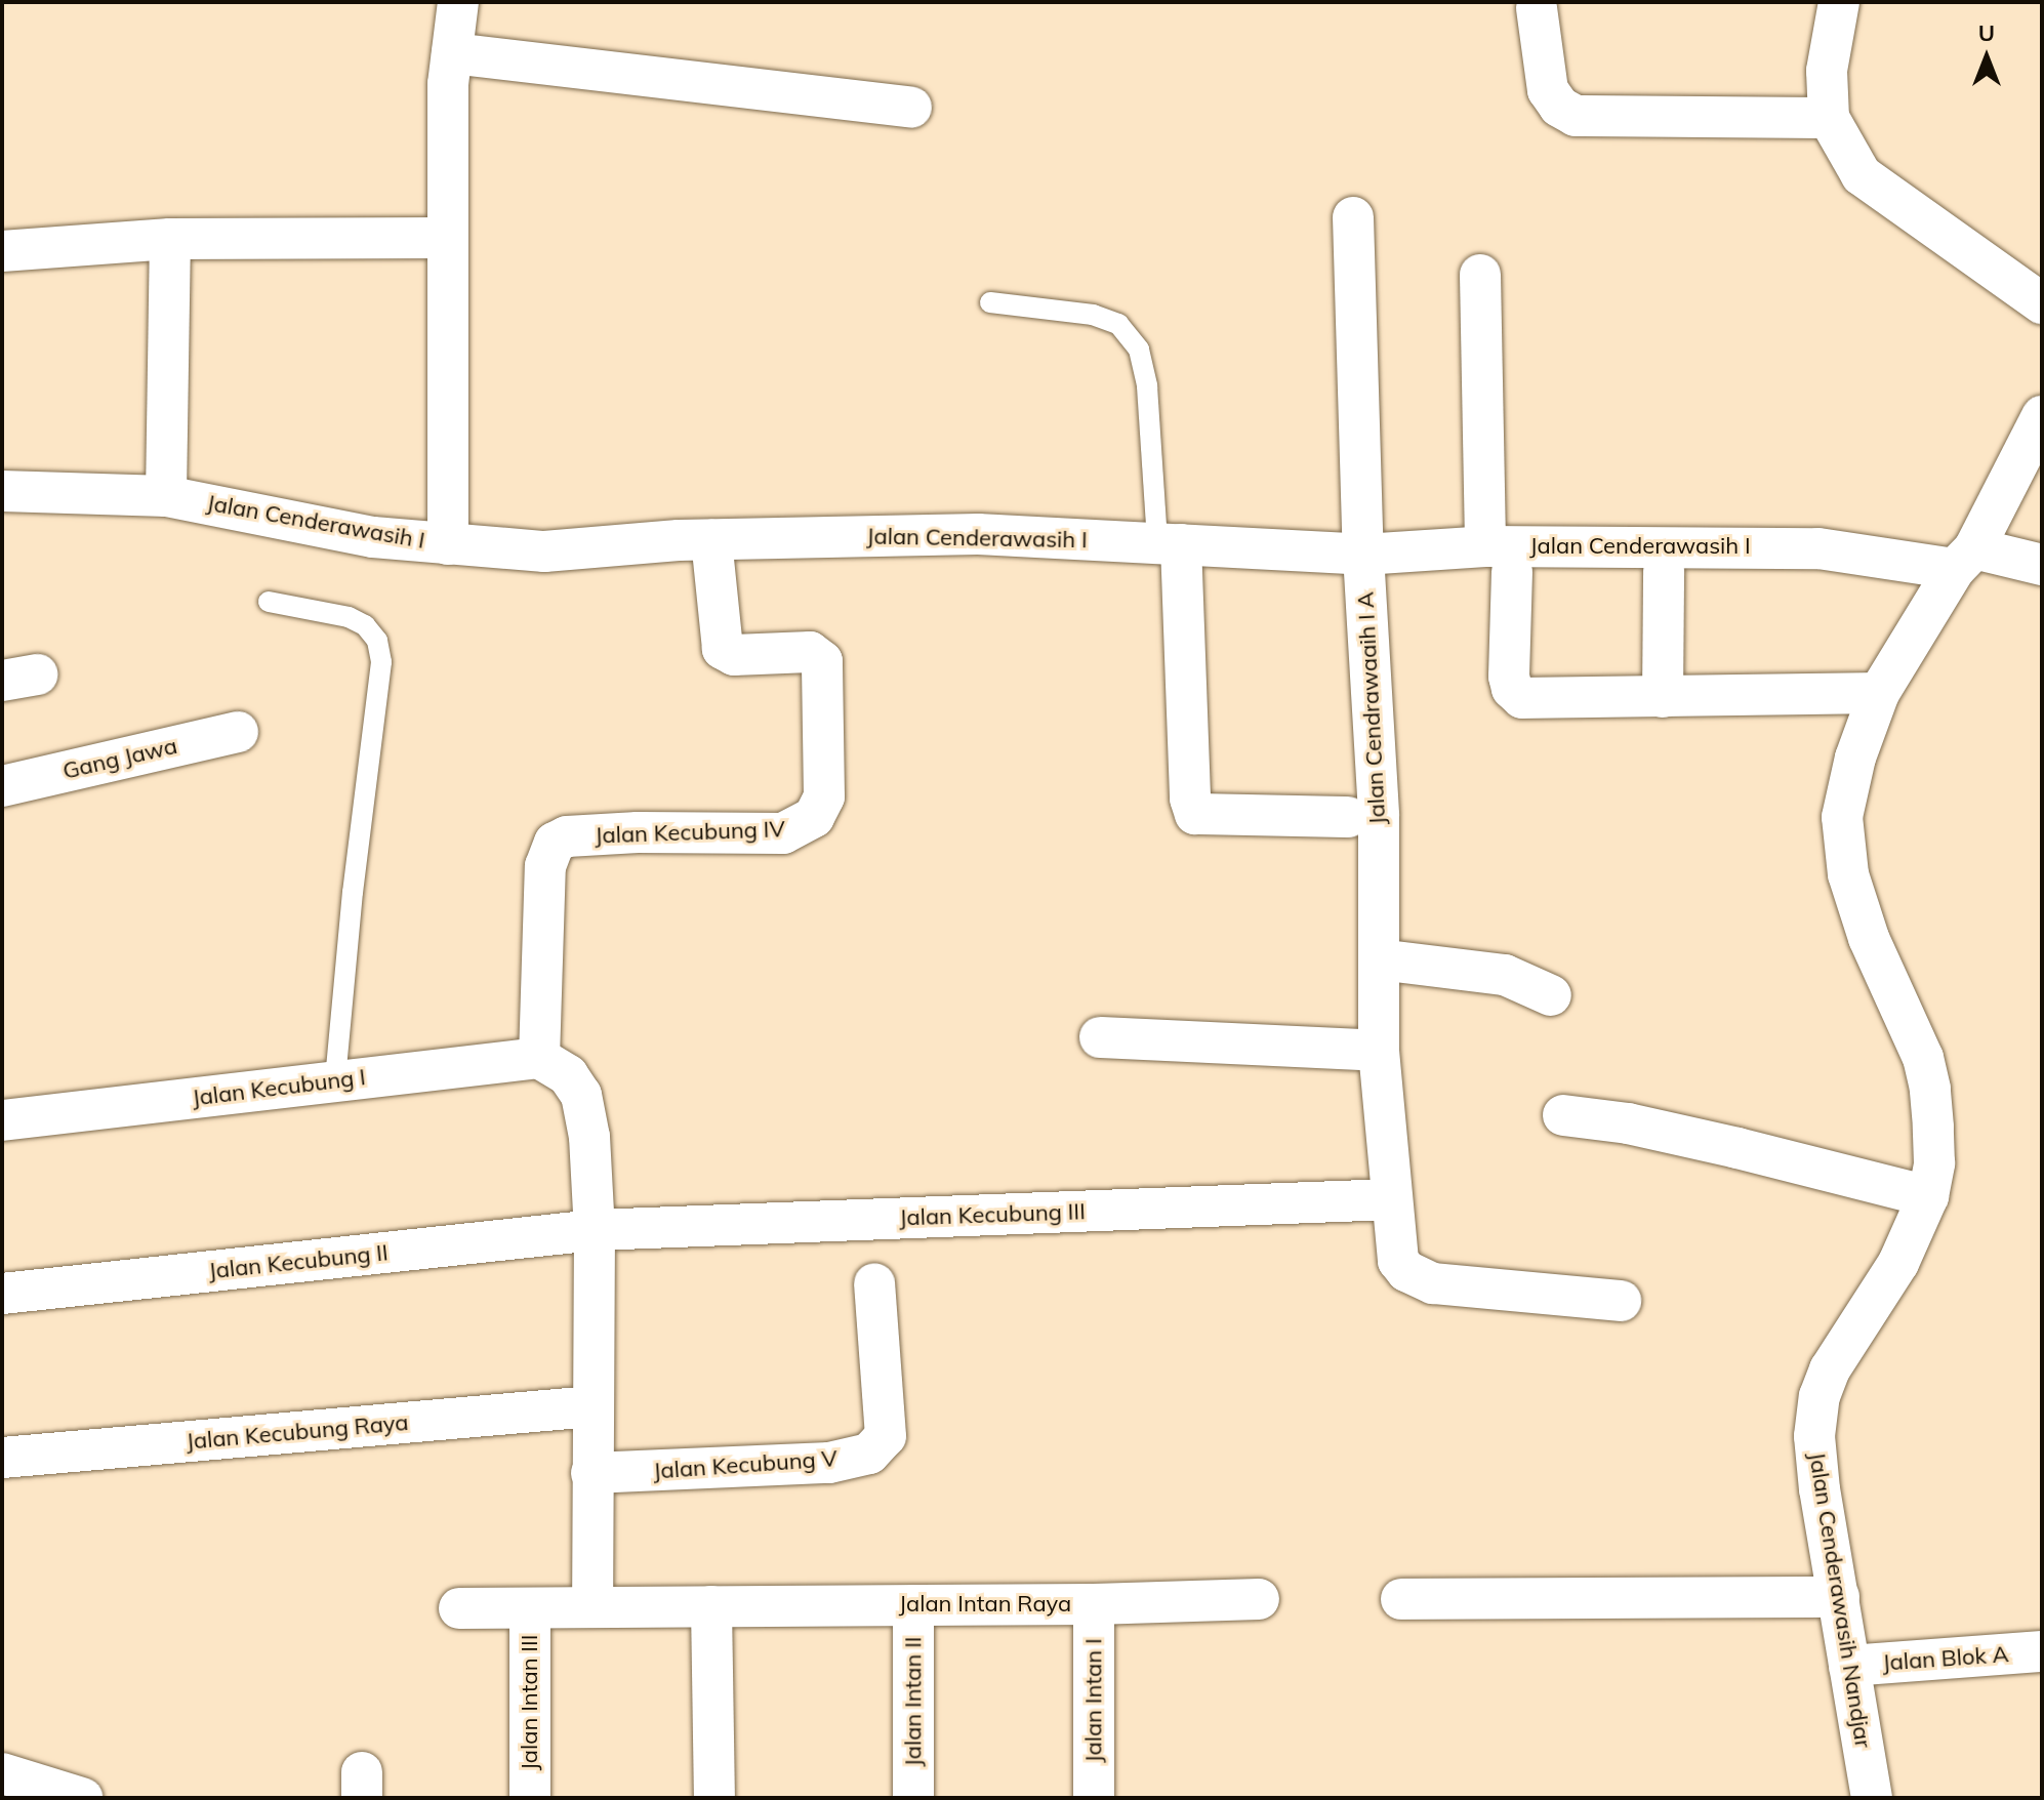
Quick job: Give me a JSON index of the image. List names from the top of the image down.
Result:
{
  "streets": {
    "street": [
      "Jalan Cenderawasih I",
      "Jalan Cendrawaaih I A",
      "Gang Jawa",
      "Jalan Kecubung IV",
      "Jalan Kecubung I",
      "Jalan Kecubung III",
      "Jalan Kecubung II",
      "Jalan Kecubung Raya",
      "Jalan Kecubung V",
      "Jalan Cenderawasih Nandjar",
      "Jalan Intan Raya",
      "Jalan Blok A",
      "Jalan Intan I",
      "Jalan Intan II",
      "Jalan Intan III"
    ]
  },
  "crossings": [
    ["Jalan Cenderawasih I", "Jalan Cendrawaaih I A"],
    ["Jalan Cenderawasih I", "Jalan Kecubung IV"],
    ["Jalan Cenderawasih I", "Jalan Cenderawasih Nandjar"],
    ["Jalan Cendrawaaih I A", "Jalan Kecubung III"],
    ["Jalan Kecubung IV", "Jalan Kecubung I"],
    ["Jalan Kecubung III", "Jalan Kecubung II"],
    ["Jalan Cenderawasih Nandjar", "Jalan Blok A"],
    ["Jalan Intan Raya", "Jalan Intan I"],
    ["Jalan Intan Raya", "Jalan Intan II"],
    ["Jalan Intan Raya", "Jalan Intan III"]
  ],
  "north": "top"
}
